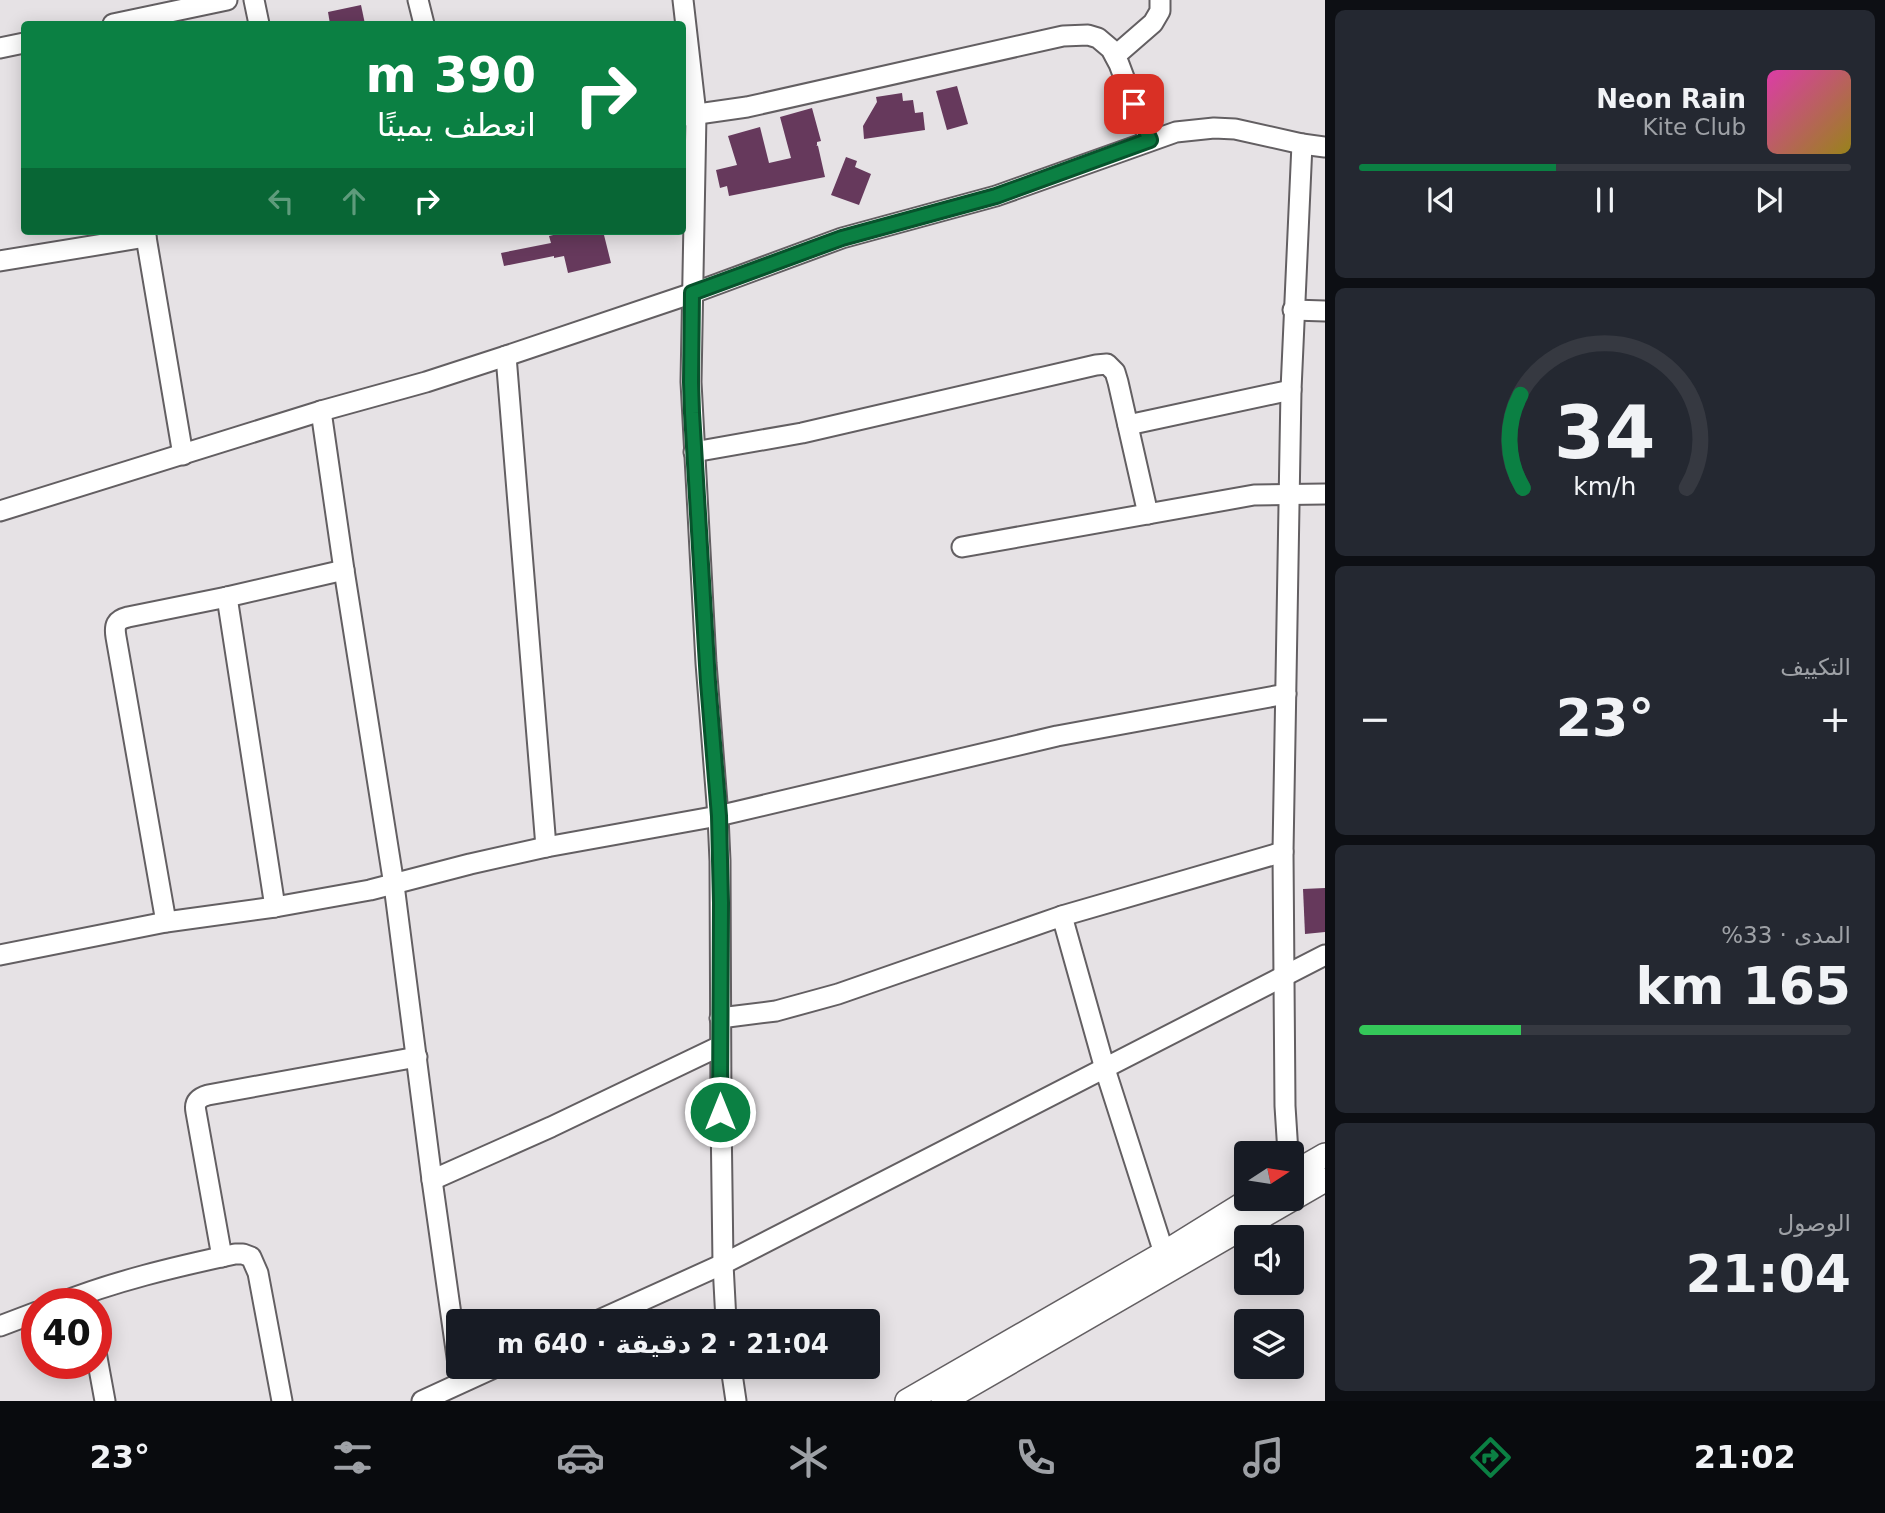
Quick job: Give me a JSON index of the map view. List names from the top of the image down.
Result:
{
  "north": "right",
  "page": {
    "turn": ["390 m", "انعطف يمينًا"],
    "song": ["Neon Rain", "Kite Club"],
    "tile": [
      "التكييف",
      ["المدى · 33%", "165 km"],
      ["الوصول", "21:04"]
    ],
    "heat": ["−", "23°", "+"],
    "limit": "40",
    "trip": "21:04 · 2 دقيقة · 640 m",
    "tabs": ["21:02", "23°"],
    "gauge": ["34", "km/h"]
  }
}
